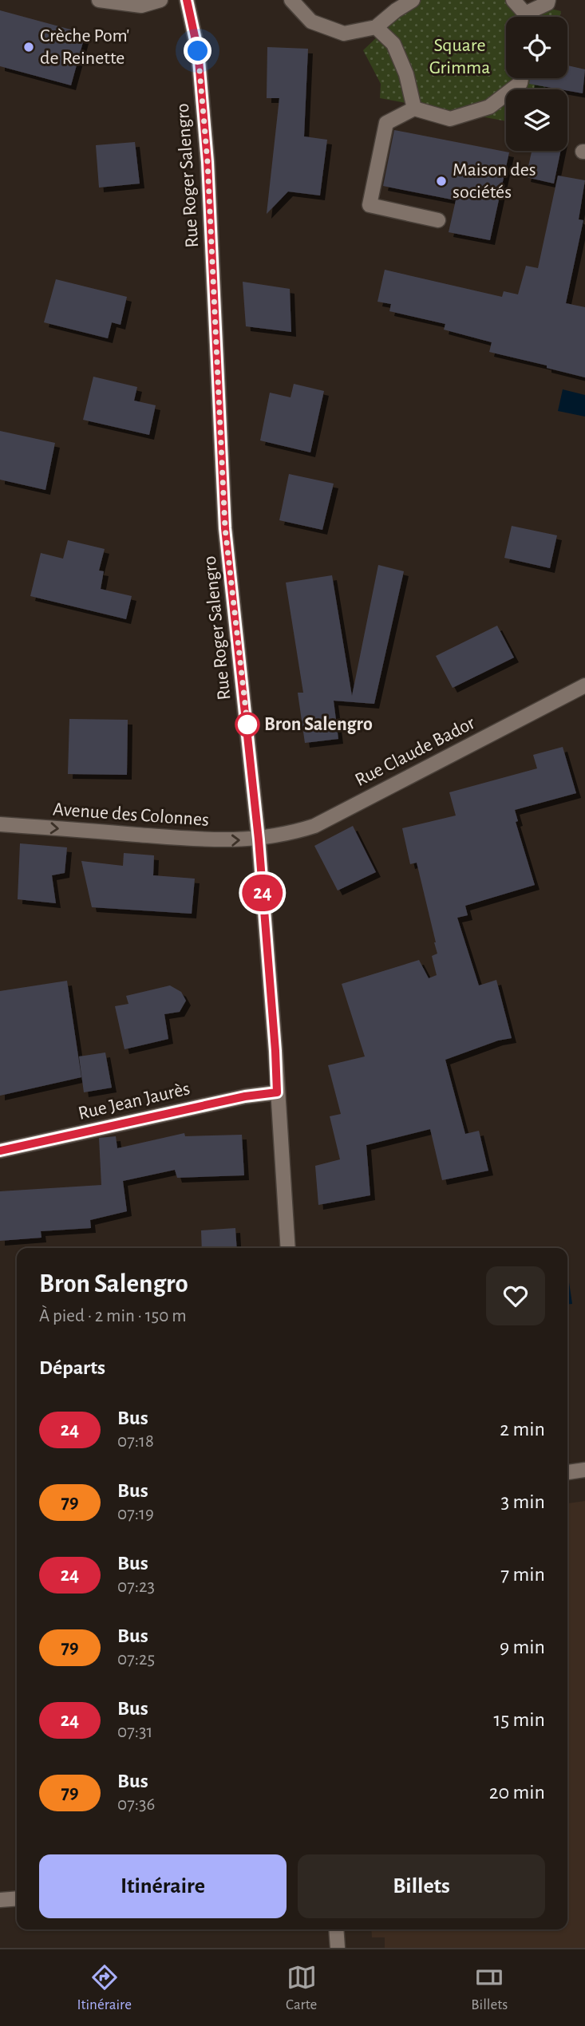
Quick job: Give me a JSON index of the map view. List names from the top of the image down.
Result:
{
  "streets": {
    "street": [
      "Rue Roger Salengro",
      "Rue Claude Bador",
      "Avenue des Colonnes",
      "Rue Jean Jaurès"
    ]
  },
  "crossings": [
    ["Rue Roger Salengro", "Rue Claude Bador"],
    ["Rue Roger Salengro", "Avenue des Colonnes"],
    ["Rue Roger Salengro", "Rue Jean Jaurès"],
    ["Rue Claude Bador", "Avenue des Colonnes"]
  ],
  "one_way": ["Avenue des Colonnes"],
  "parks": ["Square Grimma"],
  "places": ["Crèche Pom' de Reinette", "Maison des sociétés", "Bron Salengro"],
  "lines": ["bus line 24"],
  "page": {
    "on_map": "24",
    "heading": [
      ["Bron Salengro", "À pied · 2 min · 150 m"],
      "Départs"
    ],
    "list": [
      {
        "mark": "24",
        "name": "Bus",
        "note": "07:18",
        "value": "2 min"
      },
      {
        "mark": "79",
        "name": "Bus",
        "note": "07:19",
        "value": "3 min"
      },
      {
        "mark": "24",
        "name": "Bus",
        "note": "07:23",
        "value": "7 min"
      },
      {
        "mark": "79",
        "name": "Bus",
        "note": "07:25",
        "value": "9 min"
      },
      {
        "mark": "24",
        "name": "Bus",
        "note": "07:31",
        "value": "15 min"
      },
      {
        "mark": "79",
        "name": "Bus",
        "note": "07:36",
        "value": "20 min"
      }
    ],
    "buttons": ["Itinéraire", "Billets"],
    "tabs": ["Itinéraire", "Carte", "Billets"]
  }
}
